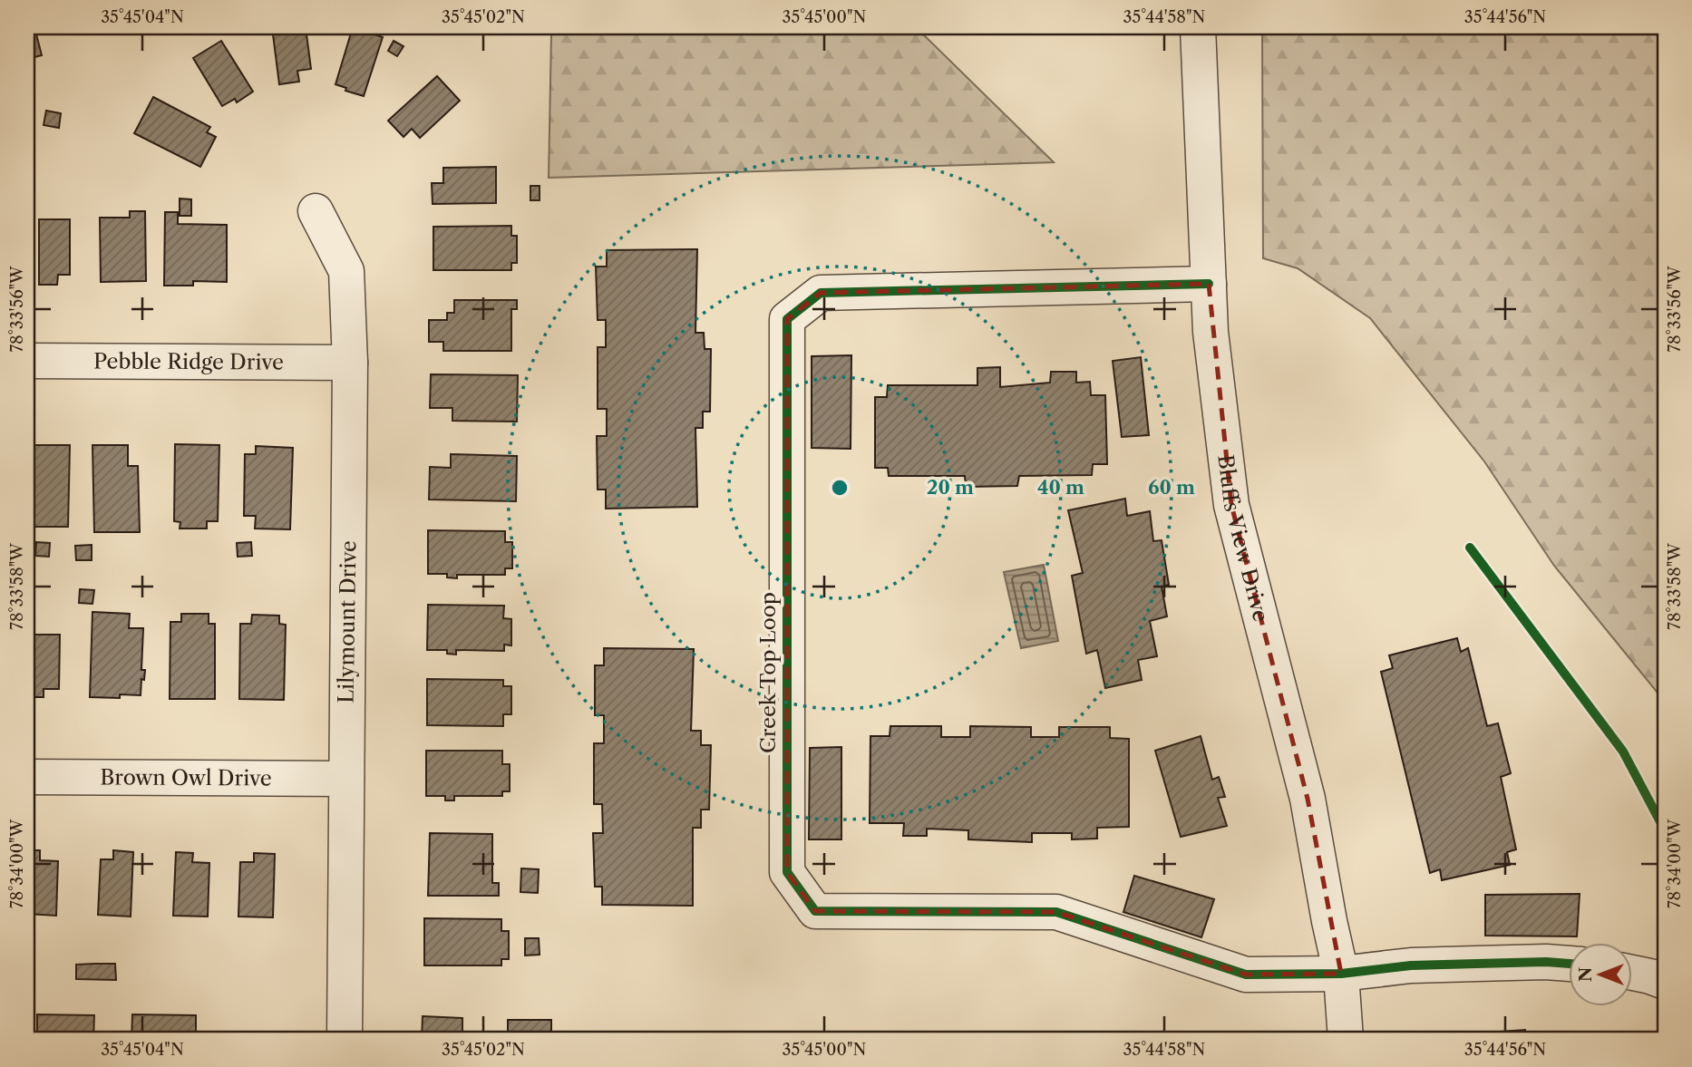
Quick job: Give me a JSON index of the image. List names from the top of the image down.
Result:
{
  "streets": {
    "street": [
      "Pebble Ridge Drive",
      "Bluffs View Drive",
      "Lilymount Drive",
      "Creek Top Loop",
      "Brown Owl Drive"
    ]
  },
  "crossings": [
    ["Pebble Ridge Drive", "Lilymount Drive"],
    ["Bluffs View Drive", "Creek Top Loop"],
    ["Lilymount Drive", "Brown Owl Drive"]
  ],
  "north": "left",
  "coordinates": [
    "35°45'04\"N",
    "35°45'02\"N",
    "35°45'00\"N",
    "35°44'58\"N",
    "35°44'56\"N",
    "78°33'56\"W",
    "78°33'58\"W",
    "78°34'00\"W"
  ],
  "rings": ["20 m", "40 m", "60 m"]
}
